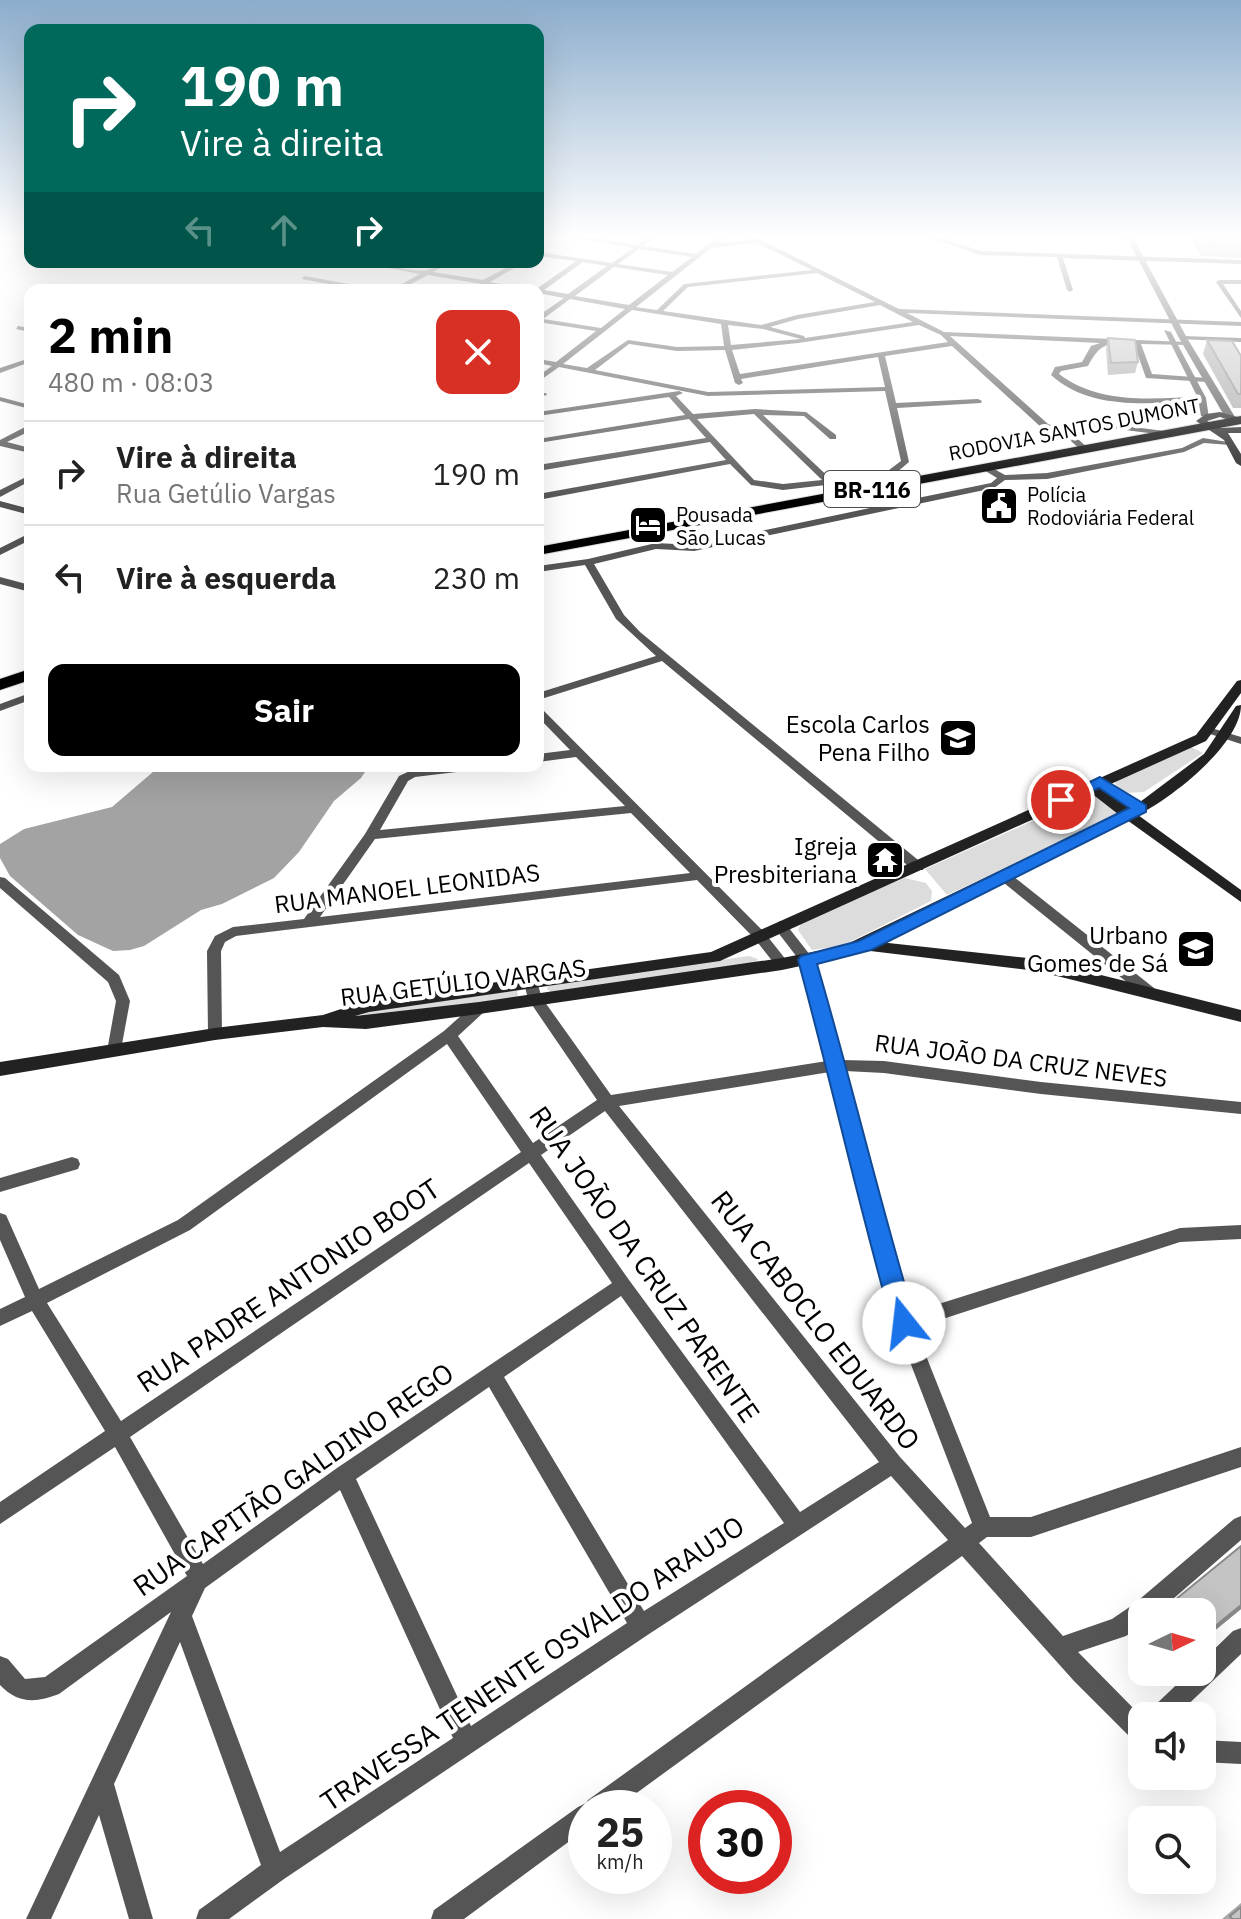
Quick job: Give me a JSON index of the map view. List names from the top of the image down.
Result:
{
  "streets": {
    "highway": ["RODOVIA SANTOS DUMONT", "BR-116"],
    "main road": ["RUA GETÚLIO VARGAS"],
    "street": [
      "RUA MANOEL LEONIDAS",
      "RUA JOÃO DA CRUZ NEVES",
      "RUA JOÃO DA CRUZ PARENTE",
      "RUA PADRE ANTONIO BOOT",
      "RUA CABOCLO EDUARDO",
      "RUA CAPITÃO GALDINO REGO",
      "TRAVESSA TENENTE OSVALDO ARAUJO"
    ]
  },
  "crossings": [
    ["RUA GETÚLIO VARGAS", "RUA CABOCLO EDUARDO"],
    ["RUA JOÃO DA CRUZ NEVES", "RUA PADRE ANTONIO BOOT"],
    ["RUA JOÃO DA CRUZ NEVES", "RUA CABOCLO EDUARDO"],
    ["RUA JOÃO DA CRUZ PARENTE", "RUA PADRE ANTONIO BOOT"],
    ["RUA JOÃO DA CRUZ PARENTE", "RUA CAPITÃO GALDINO REGO"],
    ["RUA JOÃO DA CRUZ PARENTE", "TRAVESSA TENENTE OSVALDO ARAUJO"],
    ["RUA PADRE ANTONIO BOOT", "RUA CABOCLO EDUARDO"],
    ["RUA CABOCLO EDUARDO", "TRAVESSA TENENTE OSVALDO ARAUJO"]
  ],
  "places": {
    "public building": ["Polícia Rodoviária Federal"],
    "hotel": ["Pousada São Lucas"],
    "school or university": ["Escola Carlos Pena Filho", "Urbano Gomes de Sá"],
    "temple": ["Igreja Presbiteriana"]
  },
  "north": "right",
  "page": {
    "turn": ["190 m", "Vire à direita"],
    "heading": ["2 min", "480 m · 08:03"],
    "list": [
      {
        "name": "Vire à direita",
        "note": "Rua Getúlio Vargas",
        "value": "190 m"
      },
      {
        "name": "Vire à esquerda",
        "value": "230 m"
      }
    ],
    "buttons": "Sair",
    "speed": "25 km/h",
    "limit": "30"
  }
}
